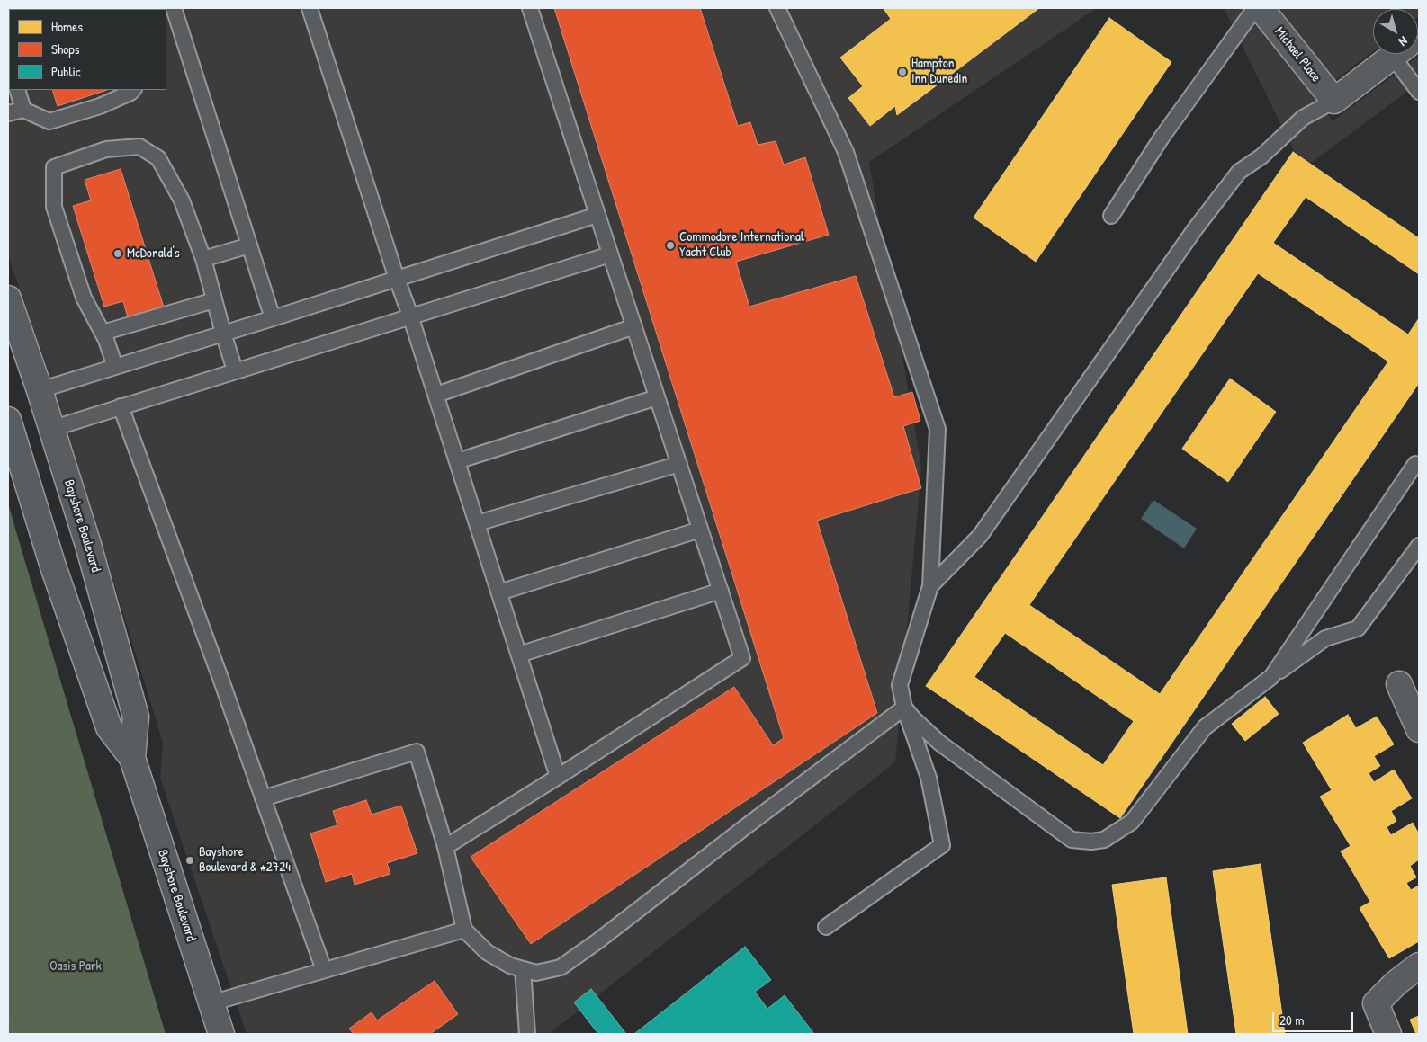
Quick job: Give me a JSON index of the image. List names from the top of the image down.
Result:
{
  "streets": {
    "main road": ["Michael Place", "Bayshore Boulevard"]
  },
  "parks": ["Oasis Park"],
  "places": [
    "Hampton Inn Dunedin",
    "Commodore International Yacht Club",
    "McDonald's",
    "Bayshore Boulevard & #2724"
  ],
  "legend": ["Homes", "Shops", "Public"],
  "scale_bar": "20 m",
  "north": "bottom right"
}
